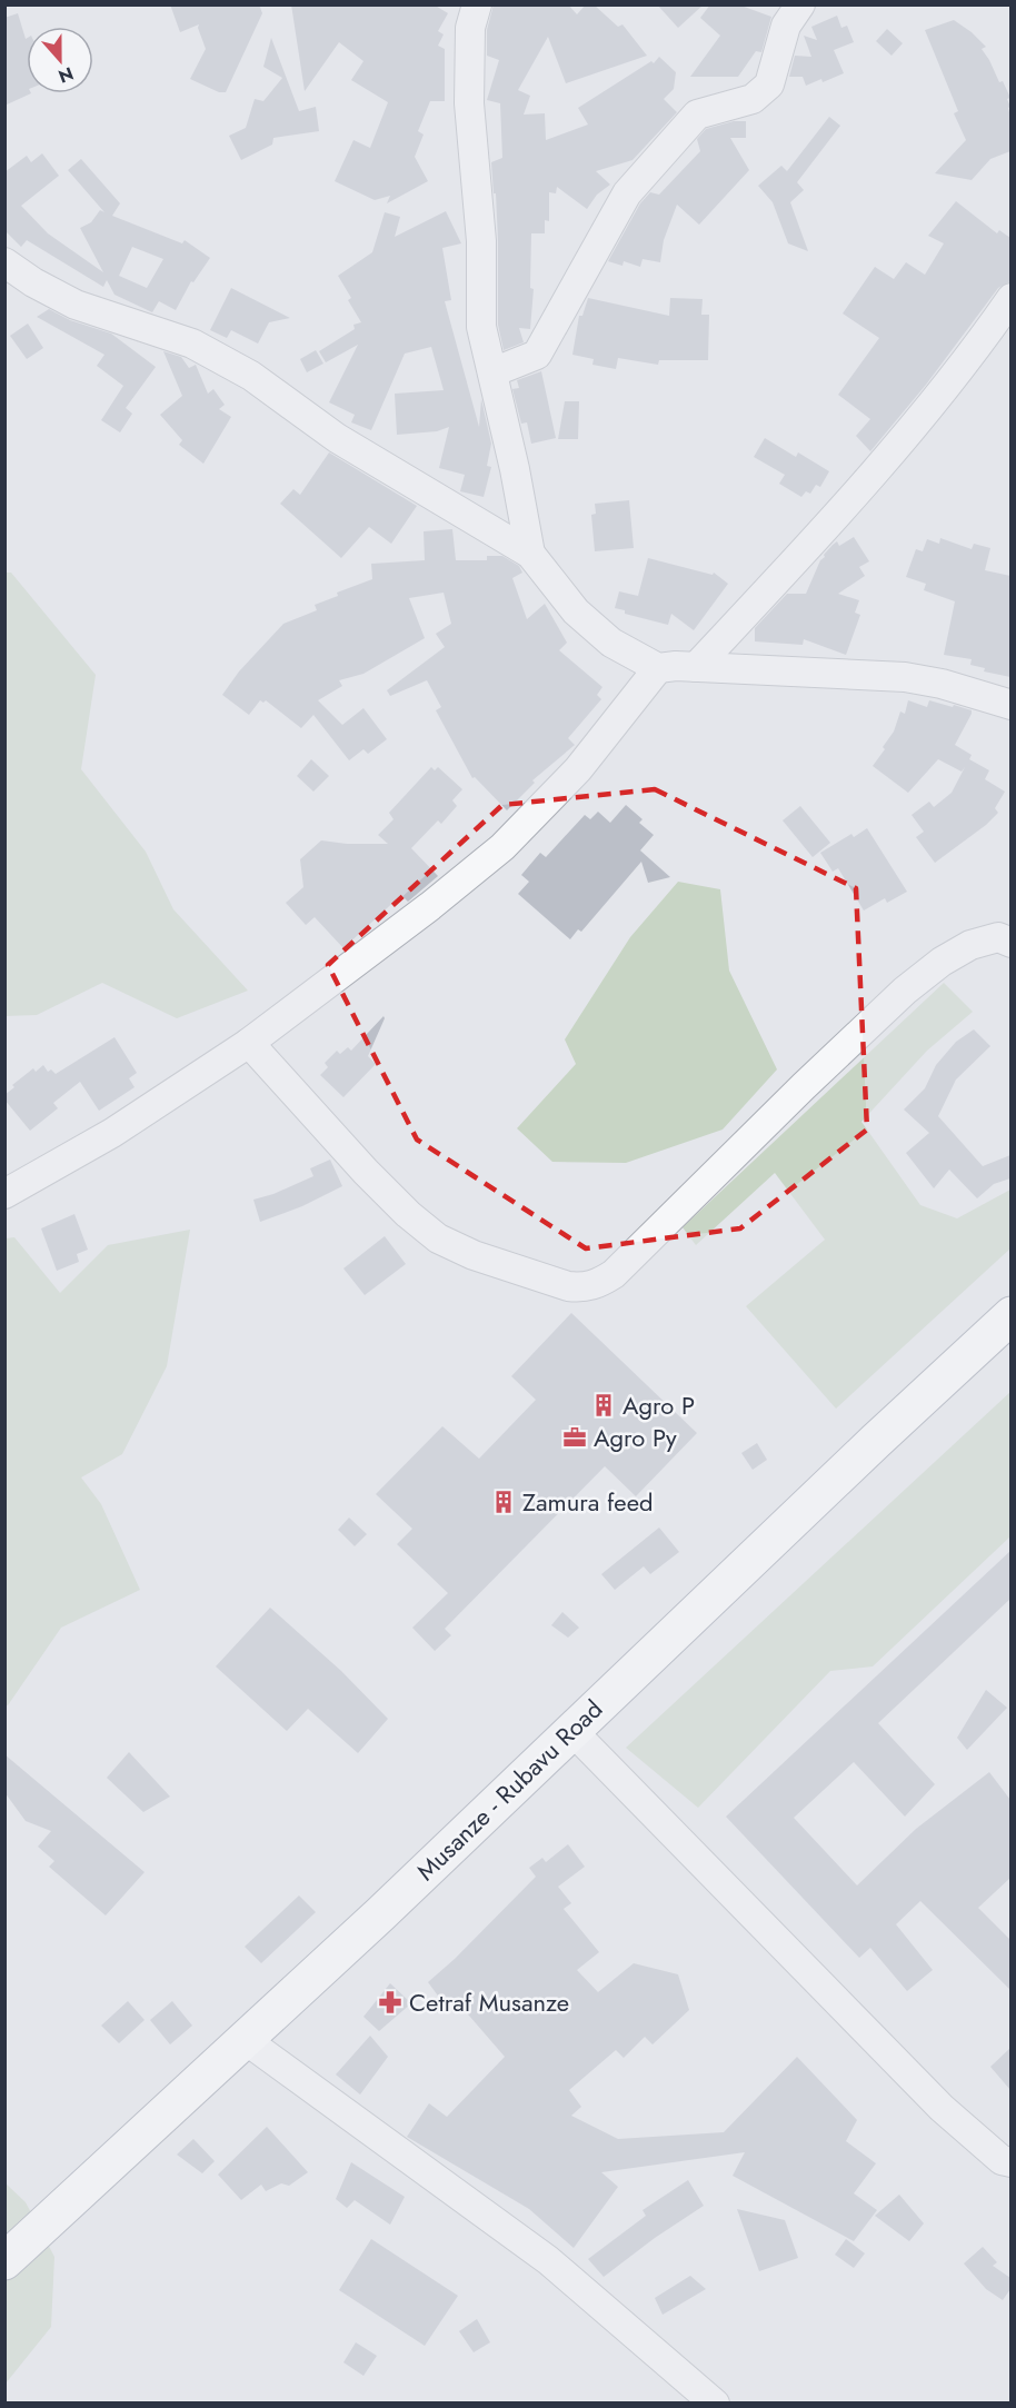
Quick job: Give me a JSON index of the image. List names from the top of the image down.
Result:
{
  "streets": {
    "highway": ["Musanze - Rubavu Road"]
  },
  "places": {
    "building": ["Agro P", "Zamura feed"],
    "office": ["Agro Py"],
    "pharmacy": ["Cetraf Musanze"]
  },
  "north": "bottom"
}
